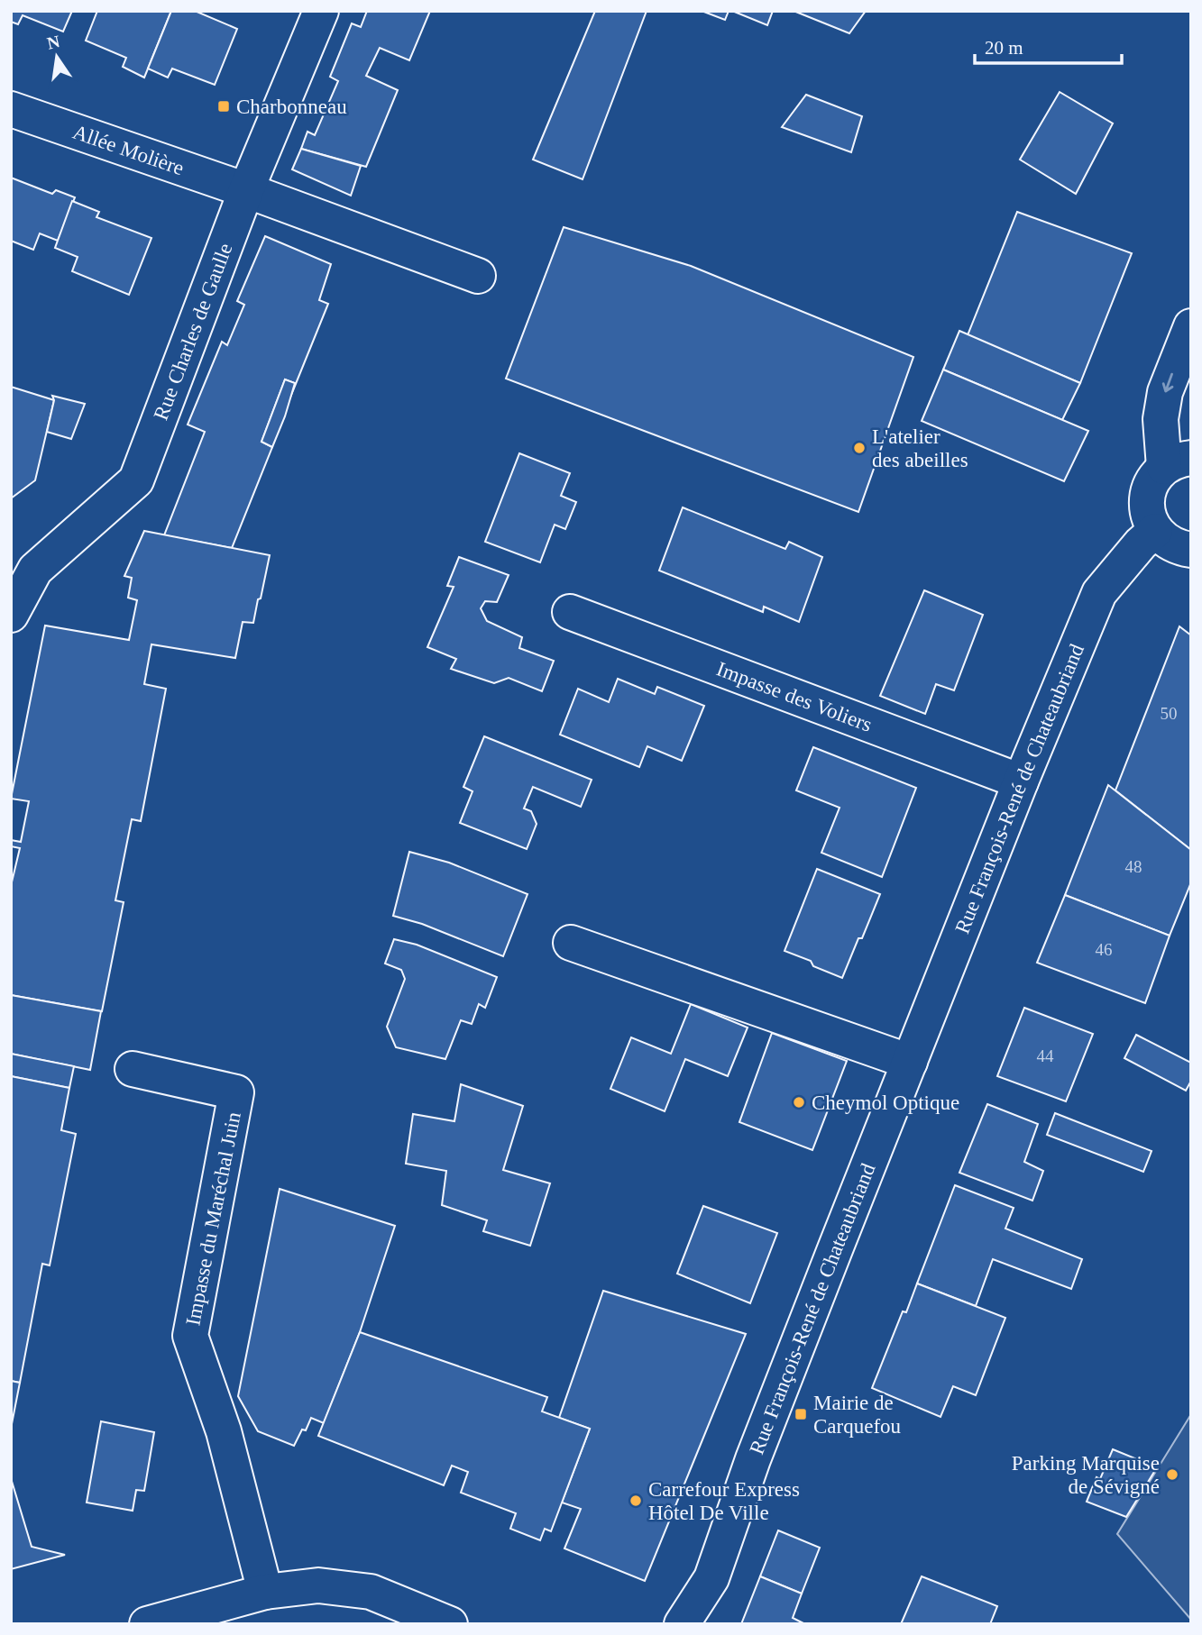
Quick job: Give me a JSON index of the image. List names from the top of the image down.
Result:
{
  "streets": {
    "street": [
      "Allée Molière",
      "Rue Charles de Gaulle",
      "Impasse des Voliers",
      "Rue François-René de Chateaubriand",
      "Impasse du Maréchal Juin"
    ]
  },
  "crossings": [
    ["Allée Molière", "Rue Charles de Gaulle"],
    ["Impasse des Voliers", "Rue François-René de Chateaubriand"]
  ],
  "places": {
    "transit": ["Charbonneau", "Mairie de Carquefou"],
    "other": [
      "L'atelier des abeilles",
      "Cheymol Optique",
      "Parking Marquise de Sévigné",
      "Carrefour Express Hôtel De Ville"
    ]
  },
  "house_numbers": [
    "50",
    "48",
    "46",
    "44"
  ],
  "scale_bar": "20 m",
  "north": "top"
}
